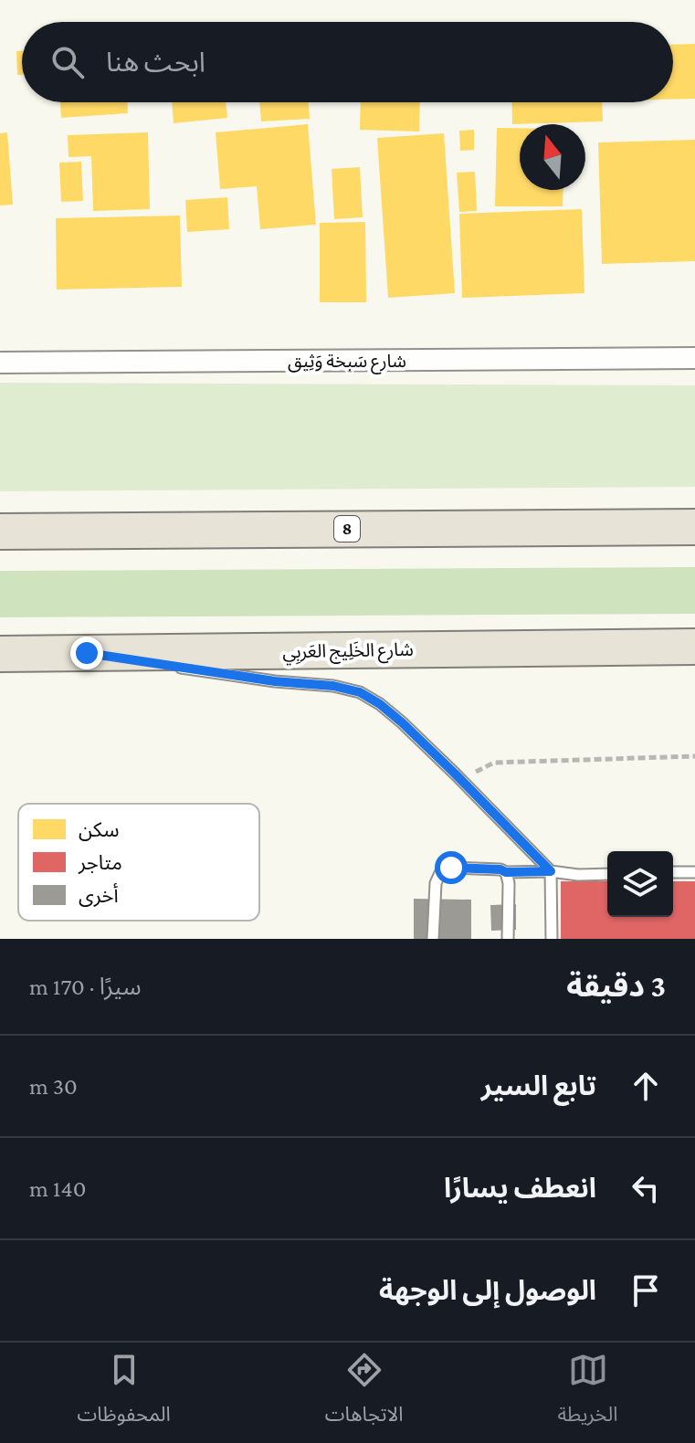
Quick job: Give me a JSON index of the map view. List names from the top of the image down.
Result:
{
  "streets": {
    "highway": ["8", "شارع الخَلِيج العَربِي"],
    "street": ["شارع سَبخة وَثِيق"]
  },
  "legend": ["سكن", "متاجر", "أخرى"],
  "north": "top",
  "page": {
    "search": "ابحث هنا",
    "heading": ["3 دقيقة", "سيرًا · 170 m"],
    "list": [
      ["تابع السير", "30 m"],
      ["انعطف يسارًا", "140 m"],
      "الوصول إلى الوجهة"
    ],
    "nav": ["الخريطة", "الاتجاهات", "المحفوظات"]
  }
}
